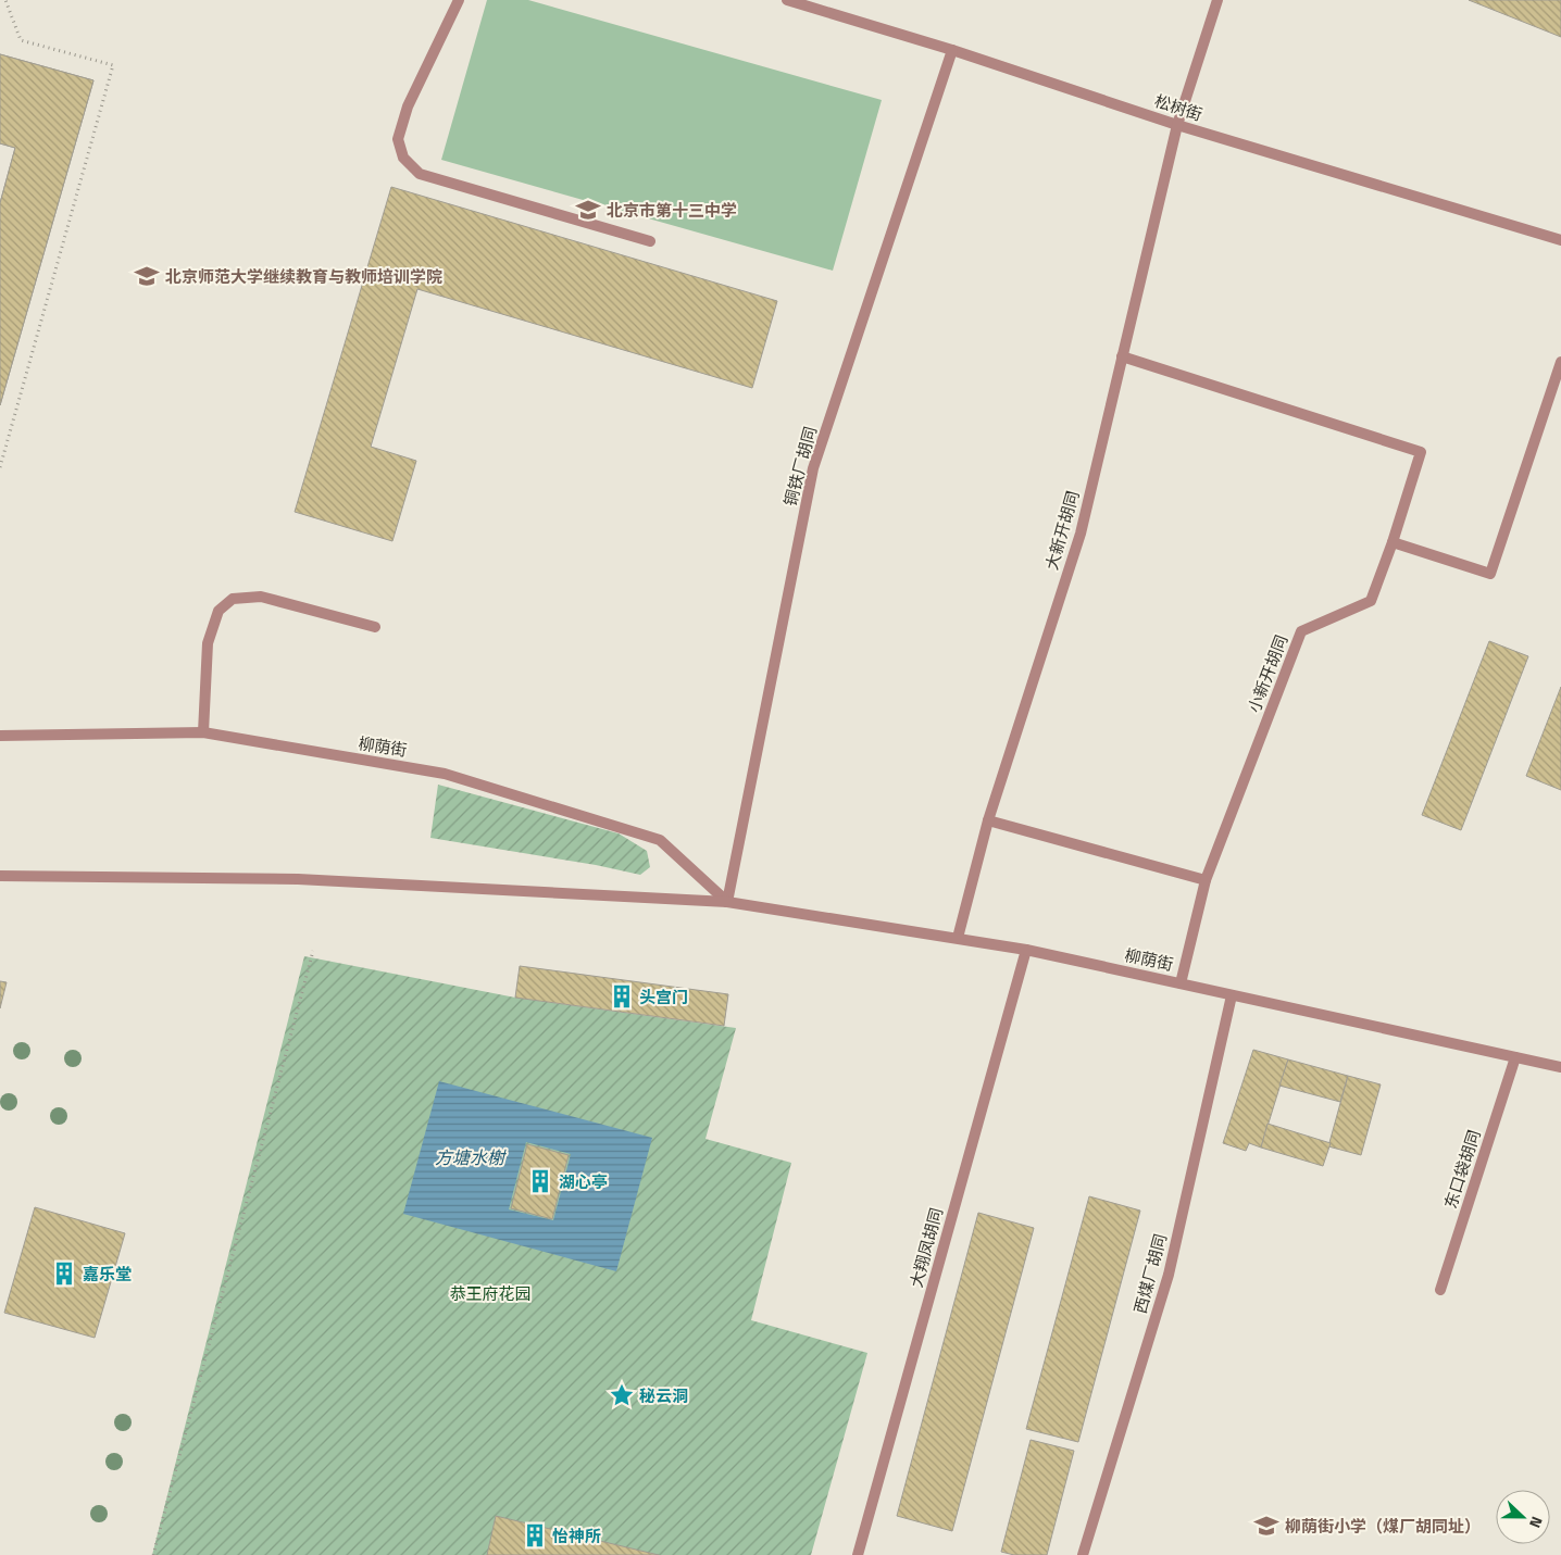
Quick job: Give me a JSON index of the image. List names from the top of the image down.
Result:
{
  "streets": {
    "street": [
      "松树街",
      "铜铁厂胡同",
      "大新开胡同",
      "小新开胡同",
      "柳荫街",
      "东口袋胡同",
      "大翔凤胡同",
      "西煤厂胡同"
    ]
  },
  "crossings": [
    ["松树街", "铜铁厂胡同"],
    ["松树街", "大新开胡同"],
    ["铜铁厂胡同", "柳荫街"],
    ["大新开胡同", "小新开胡同"],
    ["大新开胡同", "柳荫街"],
    ["小新开胡同", "柳荫街"],
    ["柳荫街", "东口袋胡同"],
    ["柳荫街", "大翔凤胡同"],
    ["柳荫街", "西煤厂胡同"]
  ],
  "water": ["方塘水榭"],
  "parks": ["恭王府花园"],
  "places": {
    "school or university": ["北京市第十三中学", "北京师范大学继续教育与教师培训学院", "柳荫街小学（煤厂胡同址）"],
    "building": [
      "头宫门",
      "湖心亭",
      "嘉乐堂",
      "怡神所"
    ],
    "place": ["秘云洞"]
  },
  "north": "right"
}
